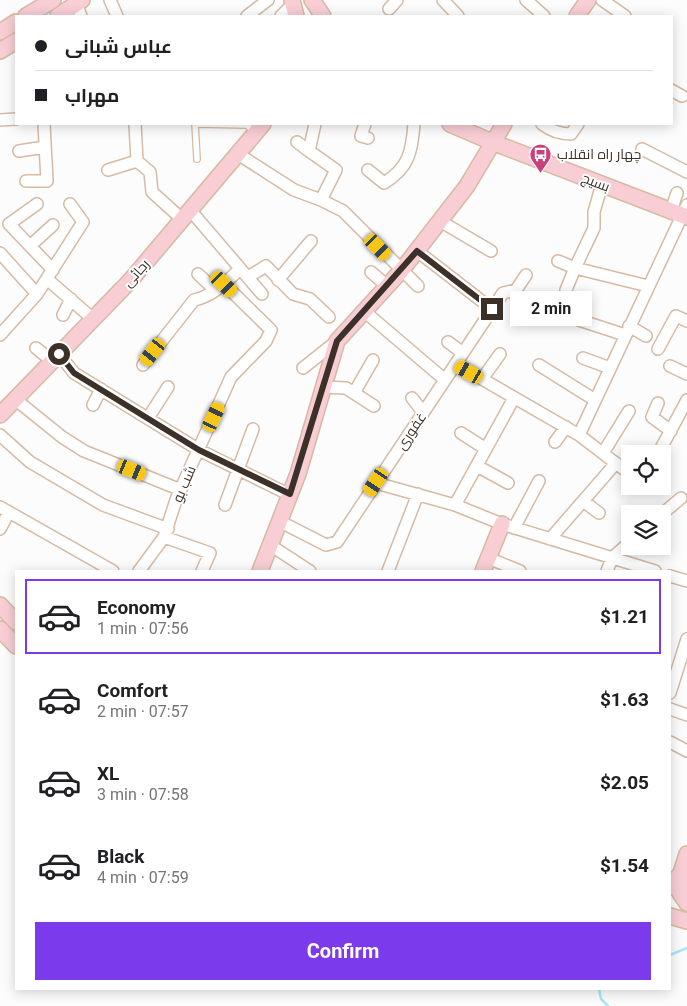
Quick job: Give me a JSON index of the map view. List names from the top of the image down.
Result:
{
  "streets": {
    "street": [
      "بسیج",
      "رجائی",
      "غفوری",
      "شب بو"
    ]
  },
  "places": {
    "bus stop": ["چهار راه انقلاب"]
  },
  "page": {
    "banner": ["عباس شبانی", "مهراب"],
    "bubble": "2 min",
    "list": [
      {
        "name": "Economy",
        "note": "1 min · 07:56",
        "value": "$1.21"
      },
      {
        "name": "Comfort",
        "note": "2 min · 07:57",
        "value": "$1.63"
      },
      {
        "name": "XL",
        "note": "3 min · 07:58",
        "value": "$2.05"
      },
      {
        "name": "Black",
        "note": "4 min · 07:59",
        "value": "$1.54"
      }
    ],
    "buttons": "Confirm"
  }
}
